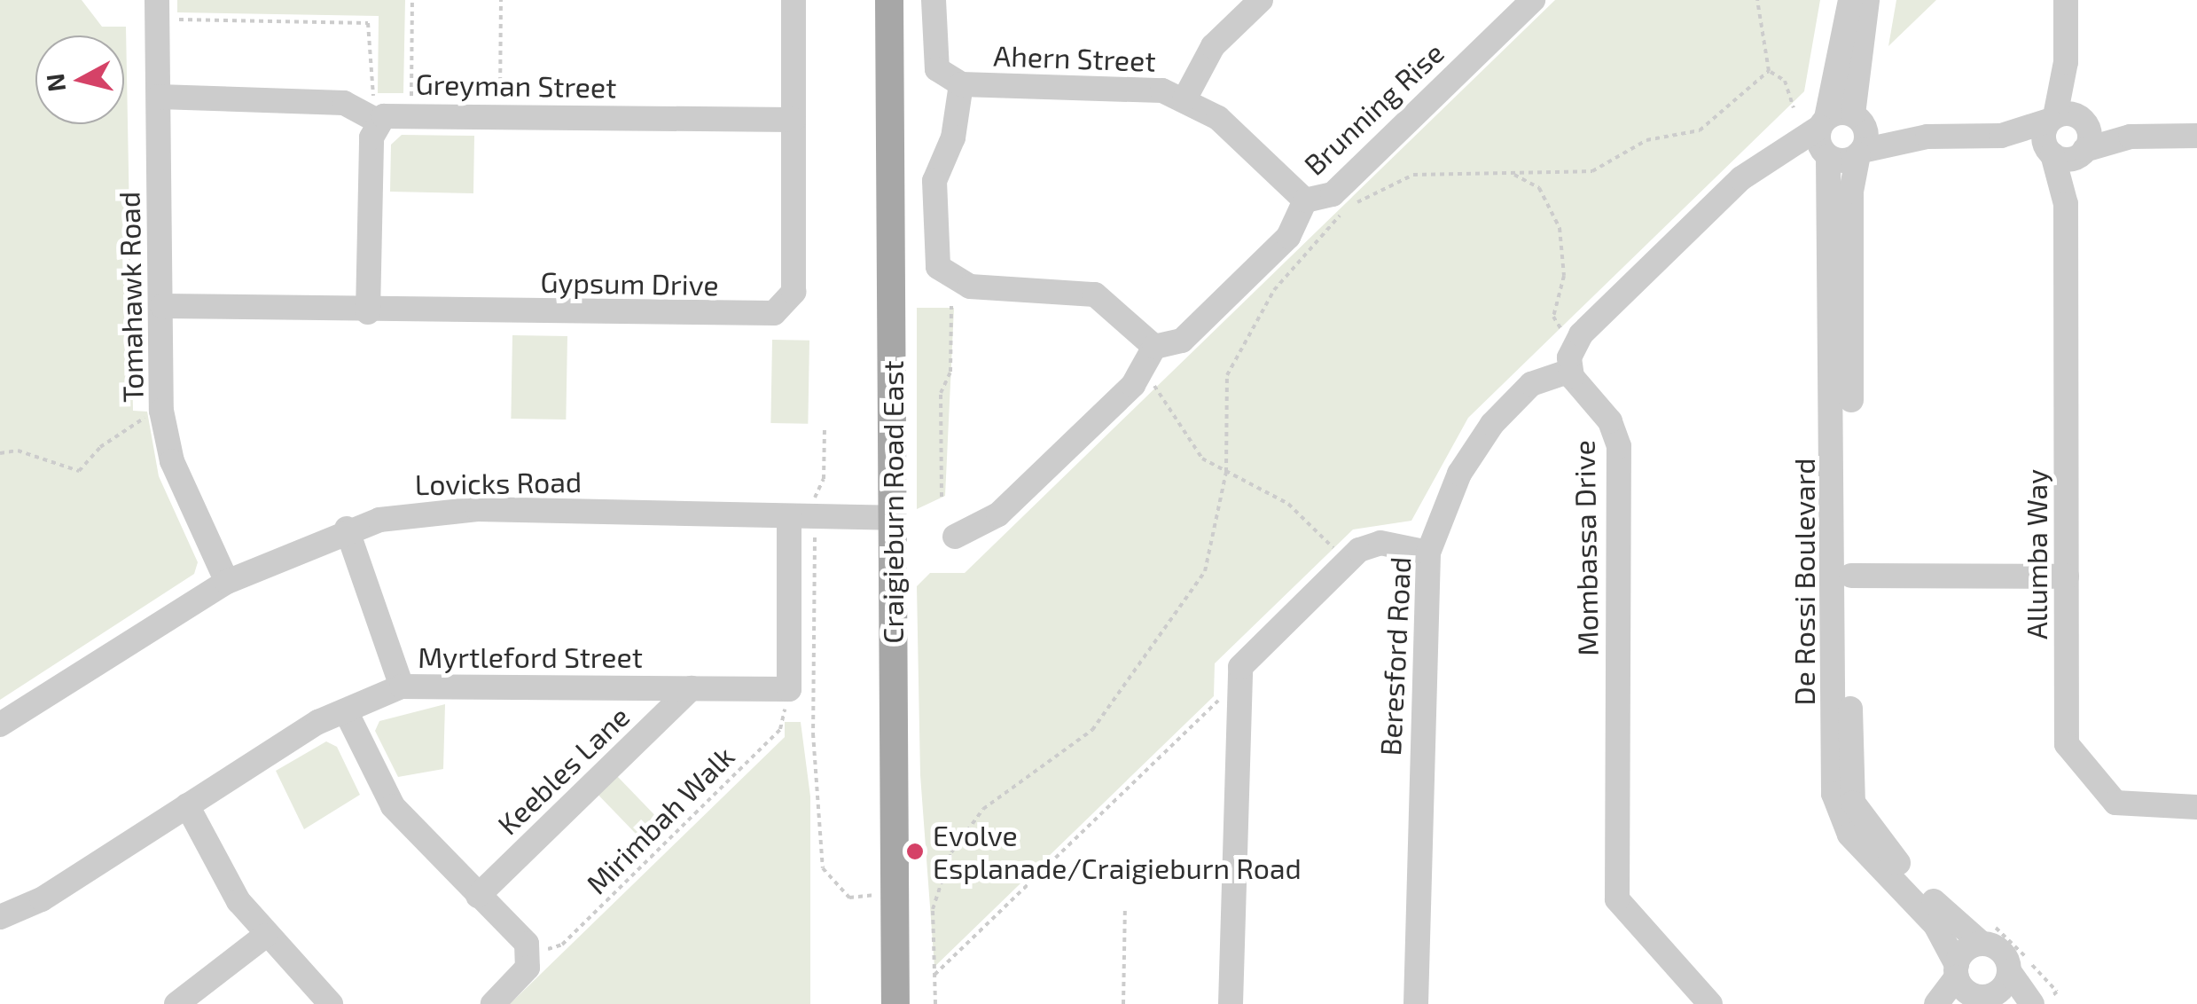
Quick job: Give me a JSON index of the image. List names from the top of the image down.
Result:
{
  "streets": {
    "main road": ["Craigieburn Road East"],
    "street": [
      "Ahern Street",
      "Greyman Street",
      "Brunning Rise",
      "Gypsum Drive",
      "Tomahawk Road",
      "Lovicks Road",
      "Mombassa Drive",
      "Allumba Way",
      "De Rossi Boulevard",
      "Myrtleford Street",
      "Beresford Road",
      "Keebles Lane"
    ],
    "path": ["Mirimbah Walk"]
  },
  "crossings": [
    ["Ahern Street", "Brunning Rise"],
    ["Greyman Street", "Gypsum Drive"],
    ["Gypsum Drive", "Tomahawk Road"],
    ["Tomahawk Road", "Lovicks Road"],
    ["Lovicks Road", "Craigieburn Road East"],
    ["Mombassa Drive", "Beresford Road"],
    ["Myrtleford Street", "Keebles Lane"],
    ["Myrtleford Street", "Mirimbah Walk"]
  ],
  "places": ["Evolve Esplanade/Craigieburn Road"],
  "north": "left"
}
